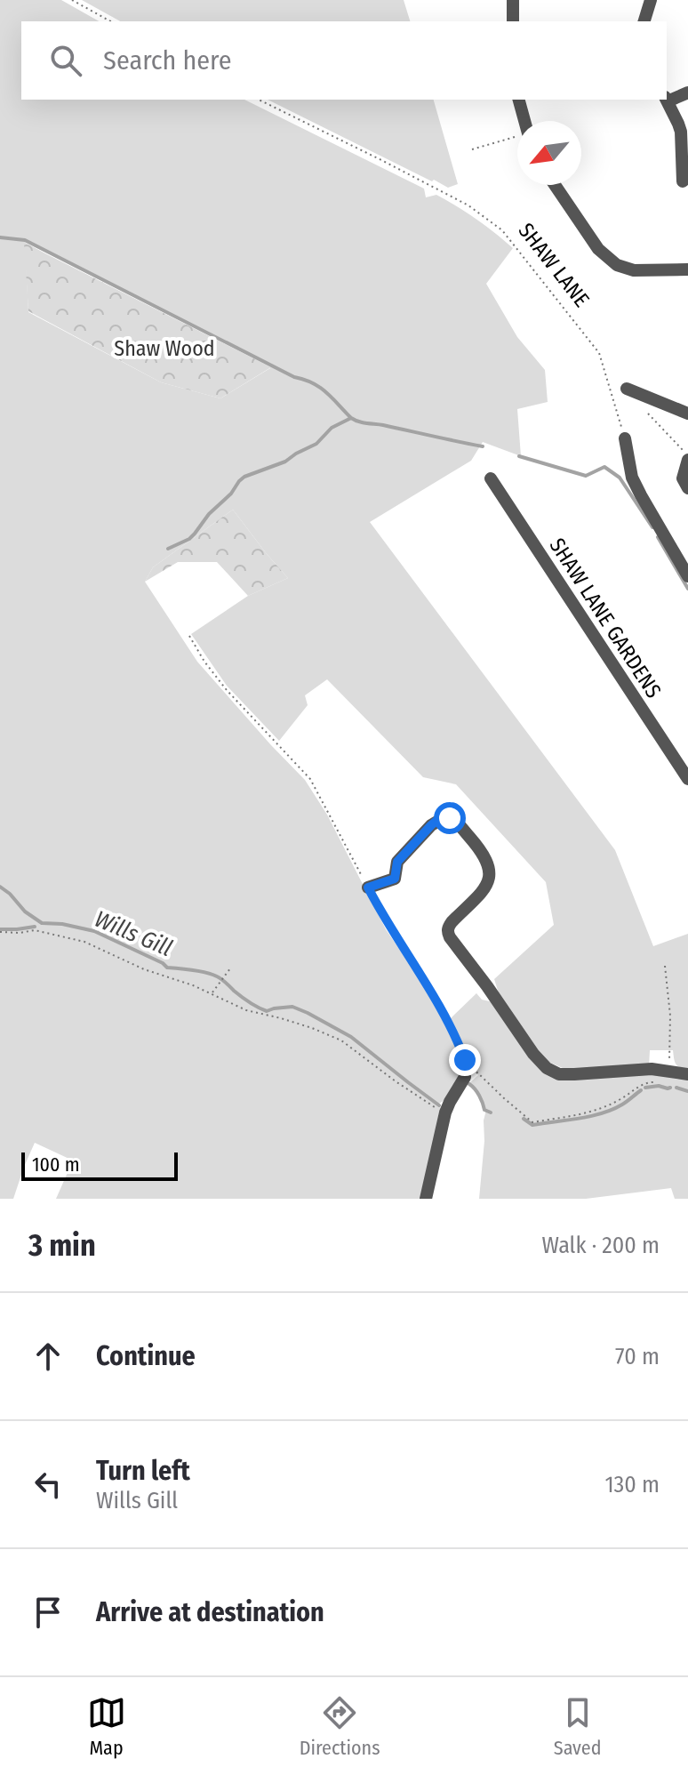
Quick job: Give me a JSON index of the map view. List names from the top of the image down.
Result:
{
  "streets": {
    "street": ["SHAW LANE GARDENS"],
    "path": ["SHAW LANE"]
  },
  "water": ["Wills Gill"],
  "parks": ["Shaw Wood"],
  "scale_bar": "100 m",
  "north": "bottom left",
  "page": {
    "search": "Search here",
    "scale": "100 m",
    "heading": ["3 min", "Walk · 200 m"],
    "list": [
      ["Continue", "70 m"],
      ["Turn left", "Wills Gill", "130 m"],
      "Arrive at destination"
    ],
    "nav": ["Map", "Directions", "Saved"]
  }
}
